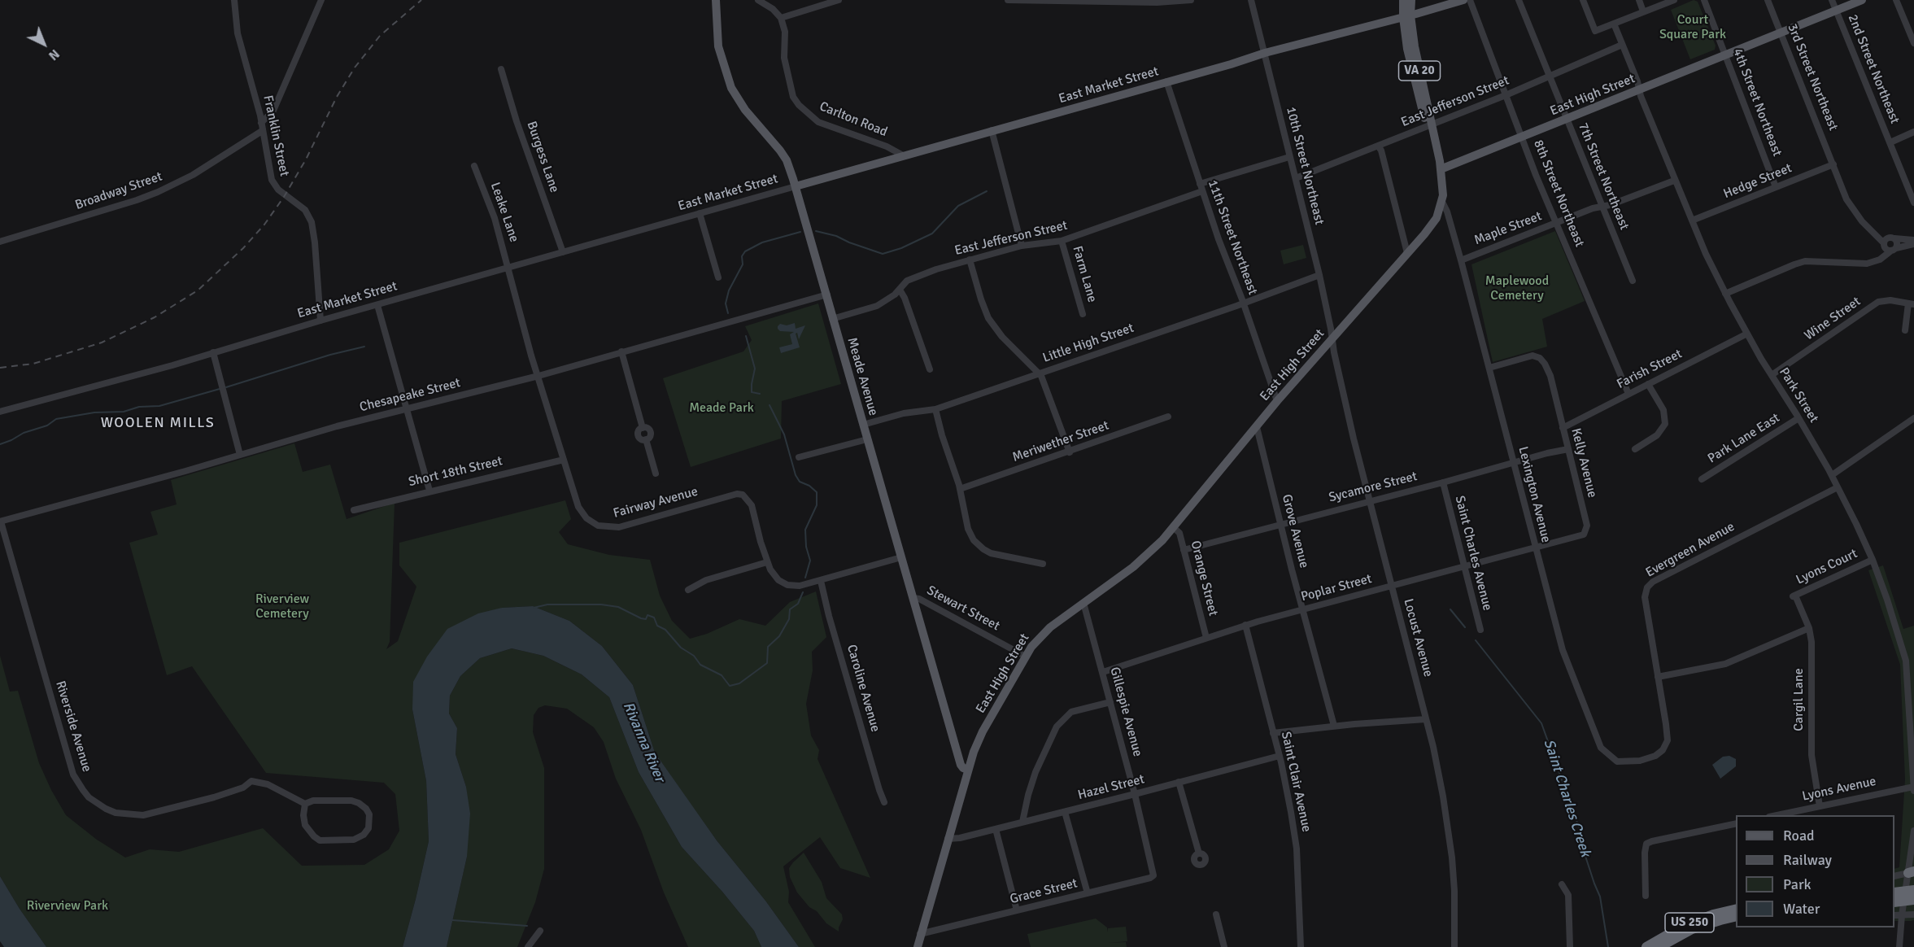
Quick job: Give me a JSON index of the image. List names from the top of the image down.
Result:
{
  "streets": {
    "highway": ["US 250"],
    "main road": ["East Market Street", "East High Street", "Meade Avenue"],
    "street": [
      "2nd Street Northeast",
      "3rd Street Northeast",
      "East Jefferson Street",
      "4th Street Northeast",
      "Carlton Road",
      "Franklin Street",
      "Burgess Lane",
      "10th Street Northeast",
      "7th Street Northeast",
      "Hedge Street",
      "Broadway Street",
      "8th Street Northeast",
      "Leake Lane",
      "Maple Street",
      "11th Street Northeast",
      "Farm Lane",
      "Wine Street",
      "Little High Street",
      "Farish Street",
      "Chesapeake Street",
      "Park Street",
      "Park Lane East",
      "Meriwether Street",
      "Kelly Avenue",
      "Short 18th Street",
      "Sycamore Street",
      "Lexington Avenue",
      "Fairway Avenue",
      "Grove Avenue",
      "Evergreen Avenue",
      "Saint Charles Avenue",
      "Lyons Court",
      "Orange Street",
      "Poplar Street",
      "Stewart Street",
      "Locust Avenue",
      "Caroline Avenue",
      "Cargil Lane",
      "Gillespie Avenue",
      "Riverside Avenue",
      "Saint Clair Avenue",
      "Hazel Street",
      "Lyons Avenue",
      "Grace Street"
    ]
  },
  "crossings": [
    ["2nd Street Northeast", "East High Street"],
    ["3rd Street Northeast", "East High Street"],
    ["3rd Street Northeast", "Hedge Street"],
    ["East Market Street", "Carlton Road"],
    ["East Market Street", "Franklin Street"],
    ["East Market Street", "Burgess Lane"],
    ["East Market Street", "10th Street Northeast"],
    ["East Market Street", "Leake Lane"],
    ["East Market Street", "11th Street Northeast"],
    ["East Market Street", "Meade Avenue"],
    ["East Market Street", "Fairway Avenue"],
    ["East High Street", "4th Street Northeast"],
    ["East High Street", "10th Street Northeast"],
    ["East High Street", "7th Street Northeast"],
    ["East High Street", "8th Street Northeast"],
    ["East High Street", "11th Street Northeast"],
    ["East High Street", "Meade Avenue"],
    ["East High Street", "Park Street"],
    ["East High Street", "Lexington Avenue"],
    ["East High Street", "Grove Avenue"],
    ["East High Street", "Orange Street"],
    ["East High Street", "Stewart Street"],
    ["East High Street", "Locust Avenue"],
    ["East High Street", "Gillespie Avenue"],
    ["East High Street", "Hazel Street"],
    ["East High Street", "Grace Street"],
    ["East Jefferson Street", "10th Street Northeast"],
    ["East Jefferson Street", "7th Street Northeast"],
    ["East Jefferson Street", "8th Street Northeast"],
    ["East Jefferson Street", "11th Street Northeast"],
    ["East Jefferson Street", "Farm Lane"],
    ["East Jefferson Street", "Meade Avenue"],
    ["East Jefferson Street", "Park Street"],
    ["4th Street Northeast", "Hedge Street"],
    ["Franklin Street", "Broadway Street"],
    ["10th Street Northeast", "Little High Street"],
    ["10th Street Northeast", "Locust Avenue"],
    ["7th Street Northeast", "Maple Street"],
    ["Hedge Street", "Park Street"],
    ["8th Street Northeast", "Maple Street"],
    ["8th Street Northeast", "Farish Street"],
    ["Leake Lane", "Fairway Avenue"],
    ["Maple Street", "Park Street"],
    ["Maple Street", "Lexington Avenue"],
    ["11th Street Northeast", "Little High Street"],
    ["Wine Street", "Park Street"],
    ["Little High Street", "Meade Avenue"],
    ["Farish Street", "Park Street"],
    ["Farish Street", "Kelly Avenue"],
    ["Meade Avenue", "Chesapeake Street"],
    ["Meade Avenue", "Fairway Avenue"],
    ["Meade Avenue", "Stewart Street"],
    ["Chesapeake Street", "Fairway Avenue"],
    ["Chesapeake Street", "Riverside Avenue"],
    ["Park Street", "Park Lane East"],
    ["Park Street", "Evergreen Avenue"],
    ["Park Street", "Lyons Court"],
    ["Park Street", "Lyons Avenue"],
    ["Kelly Avenue", "Sycamore Street"],
    ["Kelly Avenue", "Lexington Avenue"],
    ["Kelly Avenue", "Poplar Street"],
    ["Short 18th Street", "Fairway Avenue"],
    ["Sycamore Street", "Lexington Avenue"],
    ["Sycamore Street", "Grove Avenue"],
    ["Sycamore Street", "Saint Charles Avenue"],
    ["Sycamore Street", "Orange Street"],
    ["Sycamore Street", "Locust Avenue"],
    ["Lexington Avenue", "Evergreen Avenue"],
    ["Lexington Avenue", "Poplar Street"],
    ["Fairway Avenue", "Caroline Avenue"],
    ["Grove Avenue", "Poplar Street"],
    ["Saint Charles Avenue", "Poplar Street"],
    ["Lyons Court", "Cargil Lane"],
    ["Orange Street", "Poplar Street"],
    ["Poplar Street", "Locust Avenue"],
    ["Poplar Street", "Gillespie Avenue"],
    ["Poplar Street", "Saint Clair Avenue"],
    ["Cargil Lane", "Lyons Avenue"],
    ["Gillespie Avenue", "Hazel Street"],
    ["Gillespie Avenue", "Grace Street"],
    ["Saint Clair Avenue", "Hazel Street"]
  ],
  "districts": ["WOOLEN MILLS"],
  "water": ["Rivanna River", "Saint Charles Creek"],
  "parks": [
    "Court Square Park",
    "Maplewood Cemetery",
    "Meade Park",
    "Riverview Cemetery",
    "Riverview Park"
  ],
  "legend": [
    "Road",
    "Railway",
    "Park",
    "Water"
  ],
  "north": "bottom right"
}
